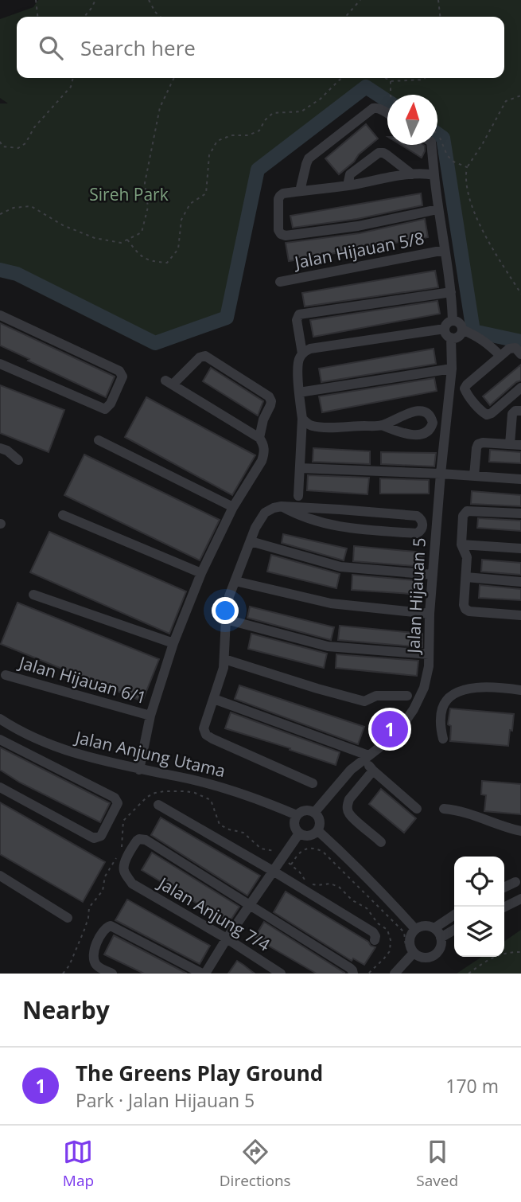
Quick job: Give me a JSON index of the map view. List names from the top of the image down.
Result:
{
  "streets": {
    "street": [
      "Jalan Hijauan 5/8",
      "Jalan Hijauan 5",
      "Jalan Hijauan 6/1",
      "Jalan Anjung Utama",
      "Jalan Anjung 7/4"
    ]
  },
  "crossings": [
    ["Jalan Hijauan 5", "Jalan Anjung Utama"]
  ],
  "parks": ["Sireh Park"],
  "north": "top",
  "page": {
    "search": "Search here",
    "pins": "1",
    "heading": "Nearby",
    "list": [
      {
        "mark": "1",
        "name": "The Greens Play Ground",
        "note": "Park · Jalan Hijauan 5",
        "value": "170 m"
      }
    ],
    "nav": ["Map", "Directions", "Saved"]
  }
}
